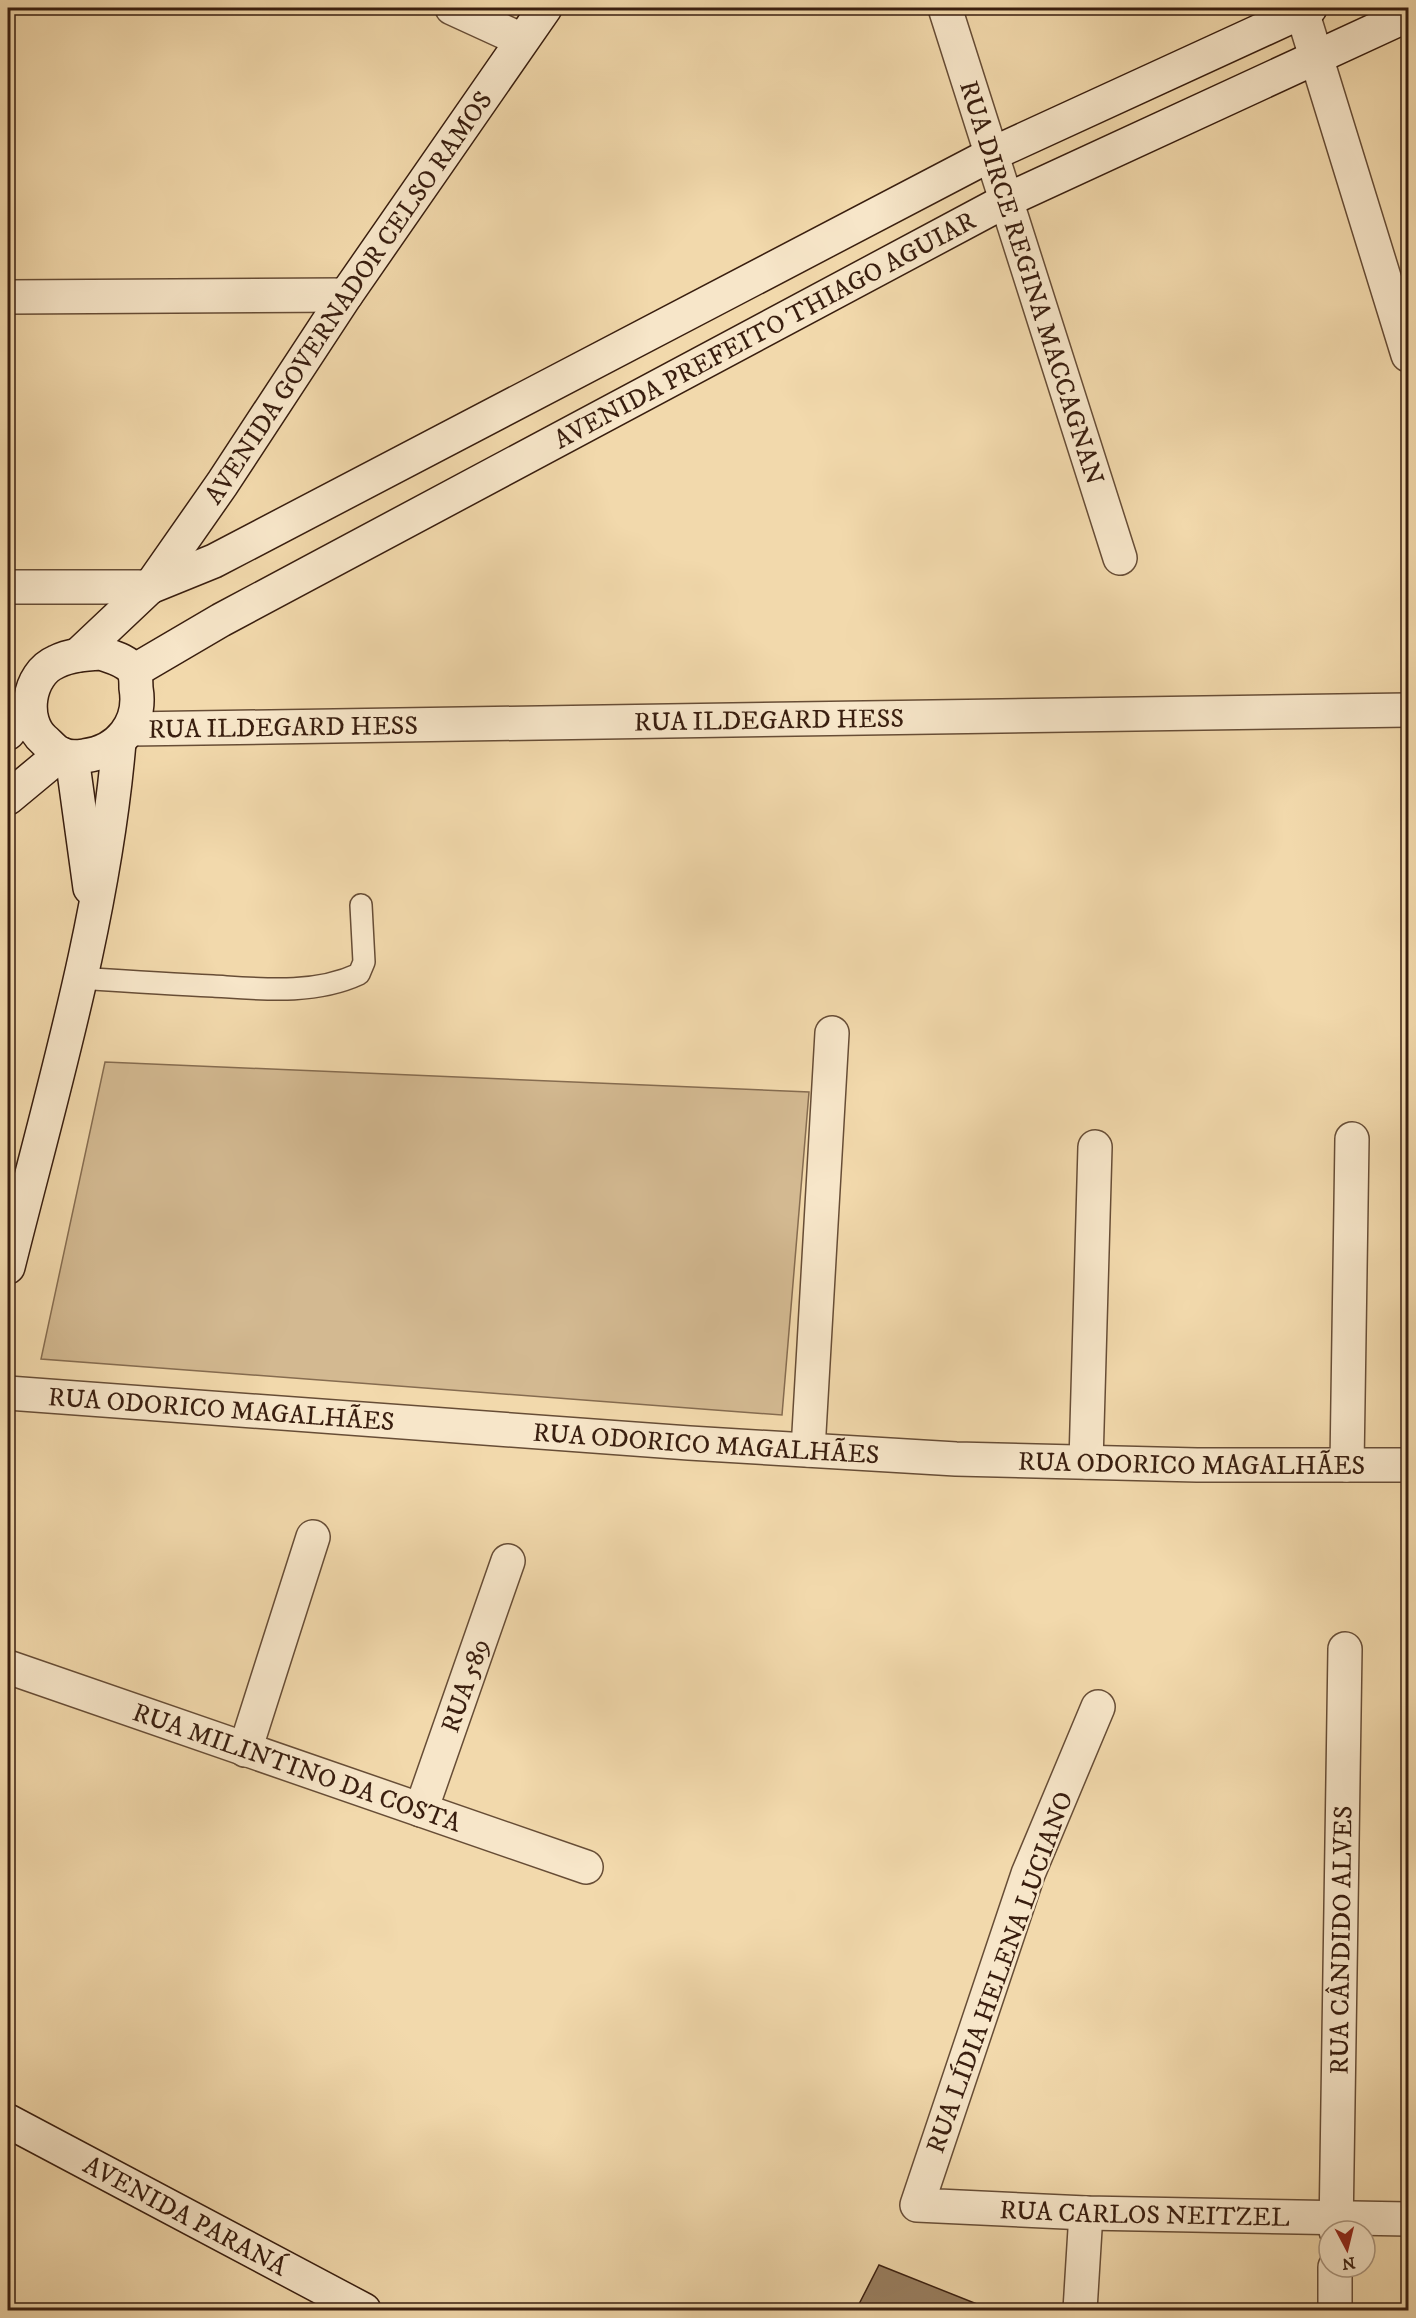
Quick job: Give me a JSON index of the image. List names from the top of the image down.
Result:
{
  "streets": {
    "street": [
      "RUA DIRCE REGINA MACCAGNAN",
      "AVENIDA GOVERNADOR CELSO RAMOS",
      "AVENIDA PREFEITO THIAGO AGUIAR",
      "RUA ILDEGARD HESS",
      "RUA ODORICO MAGALHÃES",
      "RUA 589",
      "RUA MILINTINO DA COSTA",
      "RUA CÂNDIDO ALVES",
      "RUA LÍDIA HELENA LUCIANO",
      "RUA CARLOS NEITZEL",
      "AVENIDA PARANÁ"
    ]
  },
  "crossings": [
    ["RUA DIRCE REGINA MACCAGNAN", "AVENIDA PREFEITO THIAGO AGUIAR"],
    ["AVENIDA GOVERNADOR CELSO RAMOS", "AVENIDA PREFEITO THIAGO AGUIAR"],
    ["AVENIDA GOVERNADOR CELSO RAMOS", "RUA ILDEGARD HESS"],
    ["AVENIDA PREFEITO THIAGO AGUIAR", "RUA ILDEGARD HESS"],
    ["RUA 589", "RUA MILINTINO DA COSTA"],
    ["RUA LÍDIA HELENA LUCIANO", "RUA CARLOS NEITZEL"]
  ],
  "north": "bottom"
}
